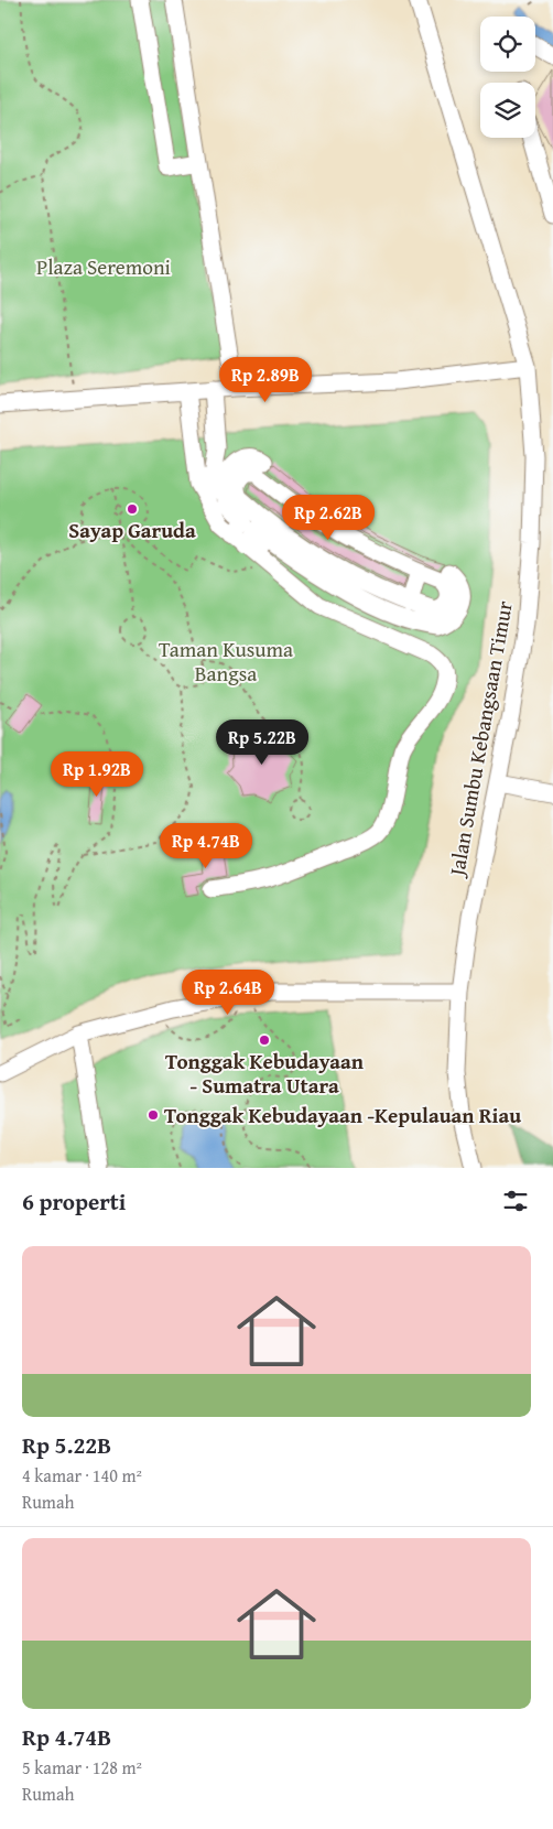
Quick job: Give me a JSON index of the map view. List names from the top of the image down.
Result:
{
  "streets": {
    "street": ["Jalan Sumbu Kebangsaan Timur"]
  },
  "parks": ["Plaza Seremoni", "Taman Kusuma Bangsa"],
  "places": ["Sayap Garuda", "Tonggak Kebudayaan - Sumatra Utara", "Tonggak Kebudayaan -Kepulauan Riau"],
  "page": {
    "price": [
      "Rp 2.89B",
      "Rp 2.62B",
      "Rp 5.22B",
      "Rp 1.92B",
      "Rp 4.74B",
      "Rp 2.64B"
    ],
    "heading": "6 properti",
    "list": [
      {
        "name": "Rp 5.22B",
        "note": "4 kamar · 140 m² · Rumah"
      },
      {
        "name": "Rp 4.74B",
        "note": "5 kamar · 128 m² · Rumah"
      }
    ]
  }
}
